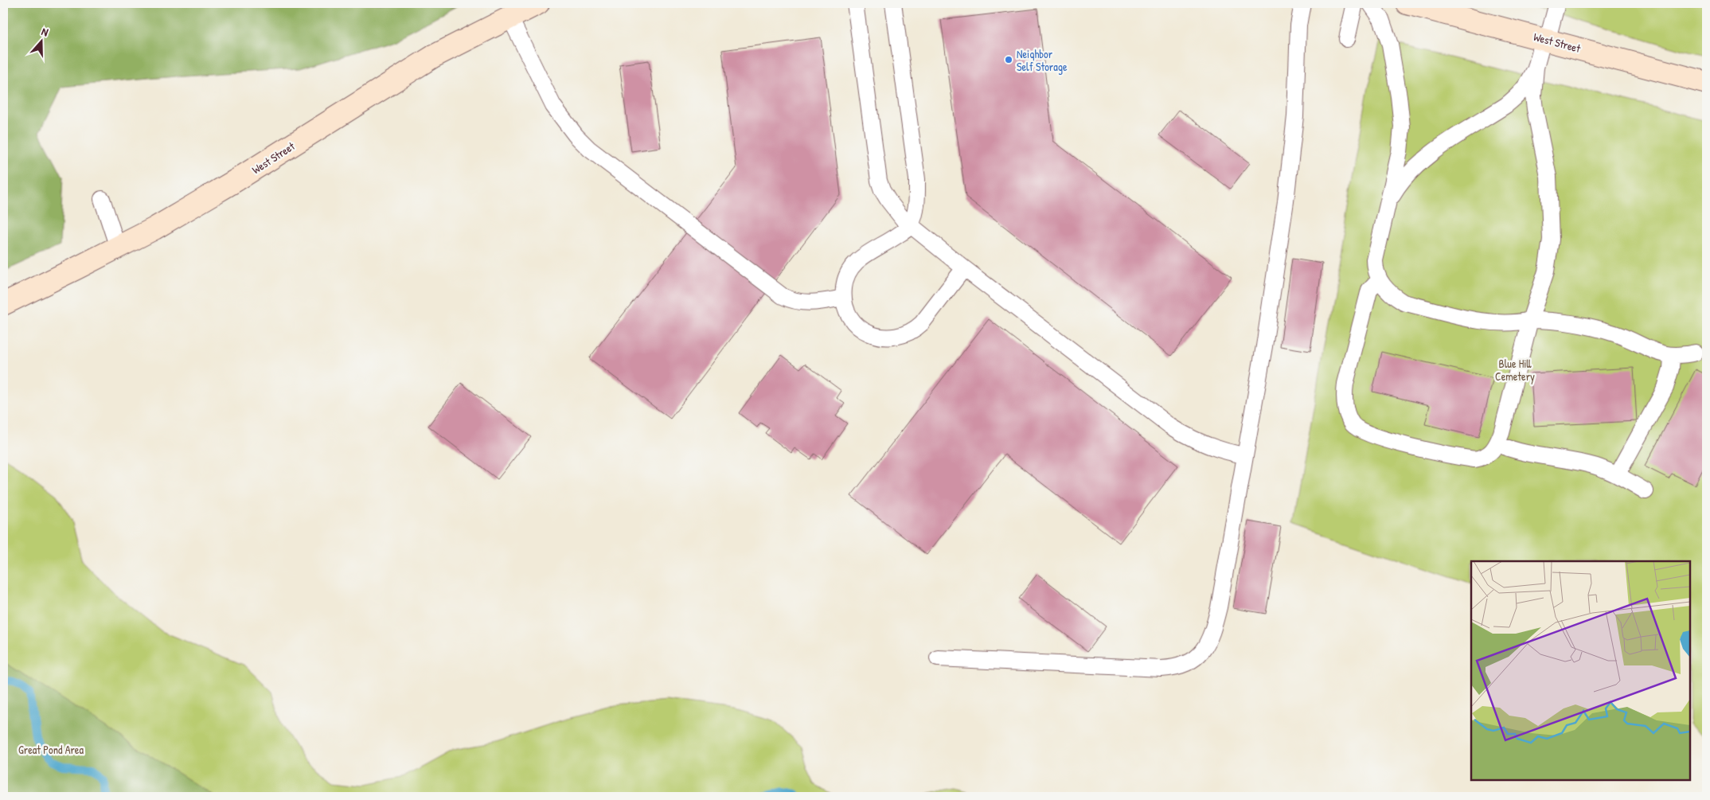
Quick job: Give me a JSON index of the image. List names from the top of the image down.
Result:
{
  "streets": {
    "main road": ["West Street"]
  },
  "parks": ["Blue Hill Cemetery", "Great Pond Area"],
  "places": ["Neighbor Self Storage"],
  "north": "top"
}
